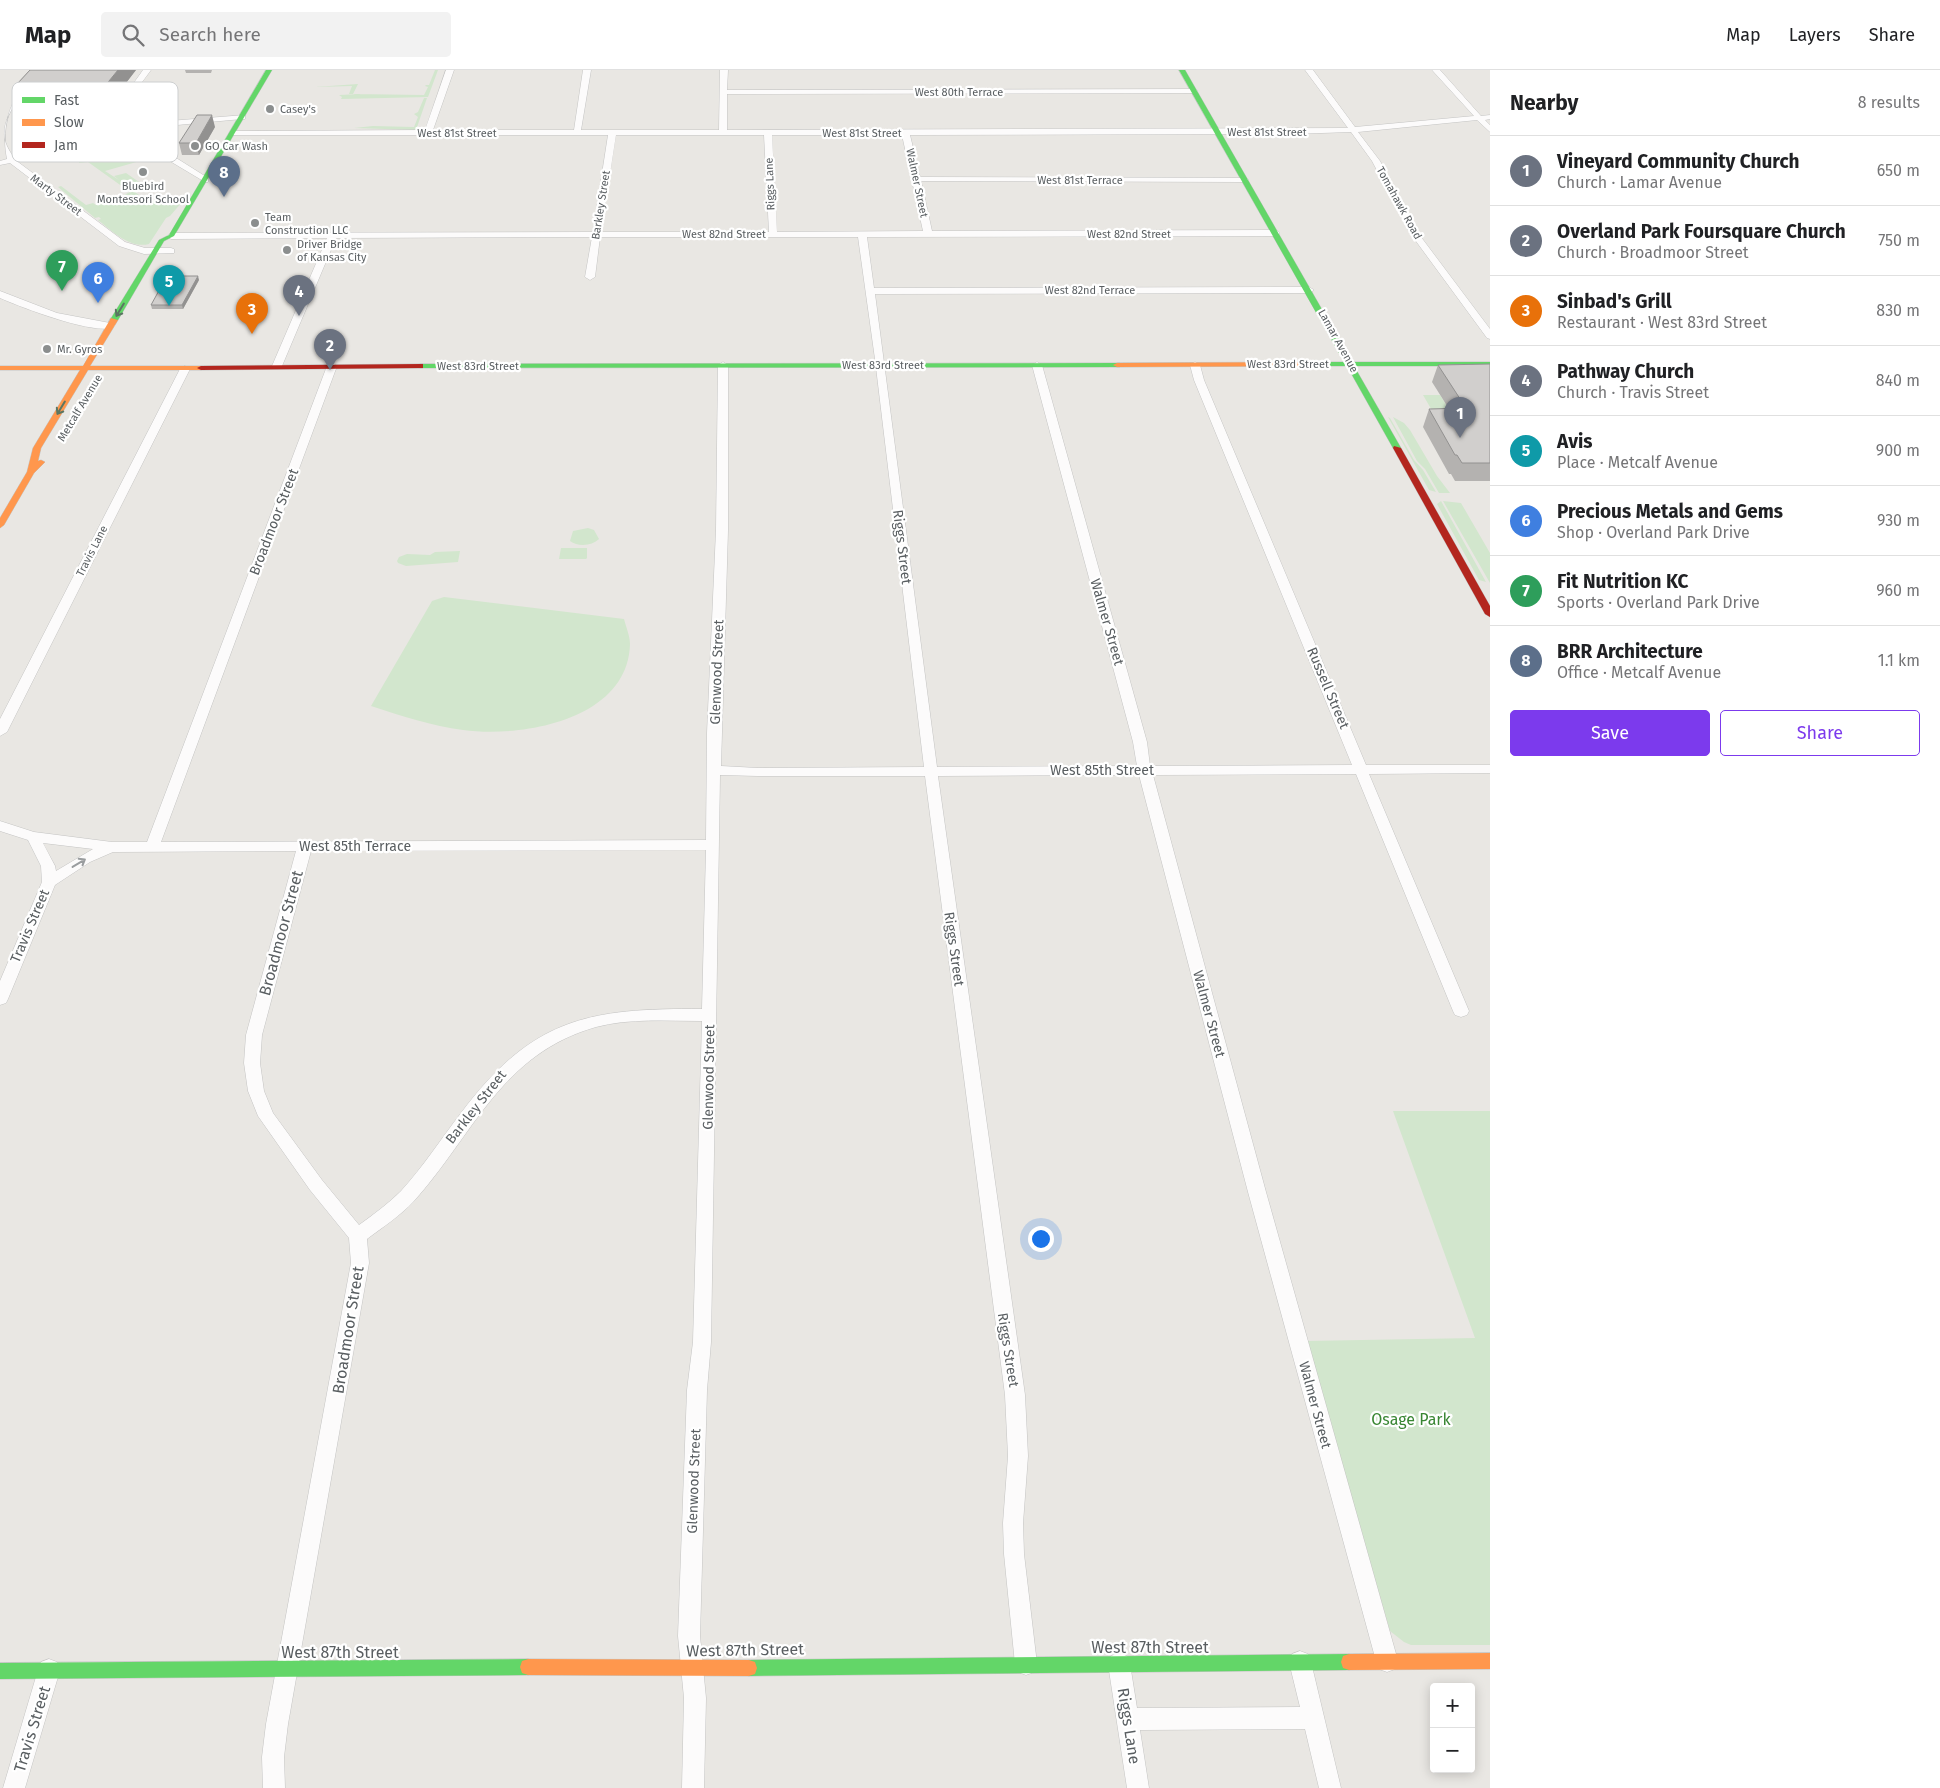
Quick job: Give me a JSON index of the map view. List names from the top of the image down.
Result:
{
  "streets": {
    "street": [
      "West 80th Terrace",
      "West 81st Street",
      "West 81st Terrace",
      "Walmer Street",
      "Riggs Lane",
      "Marty Street",
      "Tomahawk Road",
      "Barkley Street",
      "West 82nd Street",
      "West 82nd Terrace",
      "Lamar Avenue",
      "West 83rd Street",
      "Metcalf Avenue",
      "Broadmoor Street",
      "Riggs Street",
      "Travis Lane",
      "Glenwood Street",
      "Russell Street",
      "West 85th Street",
      "West 85th Terrace",
      "Travis Street",
      "West 87th Street"
    ]
  },
  "crossings": [
    ["West 80th Terrace", "Lamar Avenue"],
    ["West 81st Street", "Walmer Street"],
    ["West 81st Street", "Riggs Lane"],
    ["West 81st Street", "Tomahawk Road"],
    ["West 81st Street", "Barkley Street"],
    ["West 81st Street", "Lamar Avenue"],
    ["West 81st Street", "Metcalf Avenue"],
    ["West 81st Terrace", "Walmer Street"],
    ["West 81st Terrace", "Lamar Avenue"],
    ["Walmer Street", "West 82nd Street"],
    ["Walmer Street", "West 83rd Street"],
    ["Walmer Street", "West 85th Street"],
    ["Walmer Street", "West 87th Street"],
    ["Riggs Lane", "West 82nd Street"],
    ["Riggs Lane", "West 87th Street"],
    ["Marty Street", "Metcalf Avenue"],
    ["Barkley Street", "West 82nd Street"],
    ["Barkley Street", "Broadmoor Street"],
    ["Barkley Street", "Glenwood Street"],
    ["West 82nd Street", "Lamar Avenue"],
    ["West 82nd Street", "Metcalf Avenue"],
    ["West 82nd Street", "Riggs Street"],
    ["West 82nd Terrace", "Lamar Avenue"],
    ["West 82nd Terrace", "Riggs Street"],
    ["Lamar Avenue", "West 83rd Street"],
    ["West 83rd Street", "Metcalf Avenue"],
    ["West 83rd Street", "Broadmoor Street"],
    ["West 83rd Street", "Riggs Street"],
    ["West 83rd Street", "Travis Lane"],
    ["West 83rd Street", "Glenwood Street"],
    ["West 83rd Street", "Russell Street"],
    ["Broadmoor Street", "West 85th Terrace"],
    ["Broadmoor Street", "West 87th Street"],
    ["Riggs Street", "West 85th Street"],
    ["Riggs Street", "West 87th Street"],
    ["Glenwood Street", "West 85th Street"],
    ["Glenwood Street", "West 85th Terrace"],
    ["Glenwood Street", "West 87th Street"],
    ["Russell Street", "West 85th Street"],
    ["West 85th Terrace", "Travis Street"],
    ["Travis Street", "West 87th Street"]
  ],
  "parks": ["Osage Park"],
  "places": [
    "Casey's",
    "GO Car Wash",
    "Bluebird Montessori School",
    "Team Construction LLC",
    "Driver Bridge of Kansas City",
    "Mr. Gyros"
  ],
  "legend": ["Fast", "Slow", "Jam"],
  "page": {
    "header": "Map",
    "search": "Search here",
    "nav": ["Map", "Layers", "Share"],
    "heading": ["Nearby", "8 results"],
    "list": [
      {
        "mark": "1",
        "name": "Vineyard Community Church",
        "note": "Church · Lamar Avenue",
        "value": "650 m"
      },
      {
        "mark": "2",
        "name": "Overland Park Foursquare Church",
        "note": "Church · Broadmoor Street",
        "value": "750 m"
      },
      {
        "mark": "3",
        "name": "Sinbad's Grill",
        "note": "Restaurant · West 83rd Street",
        "value": "830 m"
      },
      {
        "mark": "4",
        "name": "Pathway Church",
        "note": "Church · Travis Street",
        "value": "840 m"
      },
      {
        "mark": "5",
        "name": "Avis",
        "note": "Place · Metcalf Avenue",
        "value": "900 m"
      },
      {
        "mark": "6",
        "name": "Precious Metals and Gems",
        "note": "Shop · Overland Park Drive",
        "value": "930 m"
      },
      {
        "mark": "7",
        "name": "Fit Nutrition KC",
        "note": "Sports · Overland Park Drive",
        "value": "960 m"
      },
      {
        "mark": "8",
        "name": "BRR Architecture",
        "note": "Office · Metcalf Avenue",
        "value": "1.1 km"
      }
    ],
    "pins": [
      "8",
      "7",
      "6",
      "5",
      "4",
      "3",
      "2",
      "1"
    ],
    "buttons": ["Save", "Share"],
    "map_buttons": ["+", "−"]
  }
}
